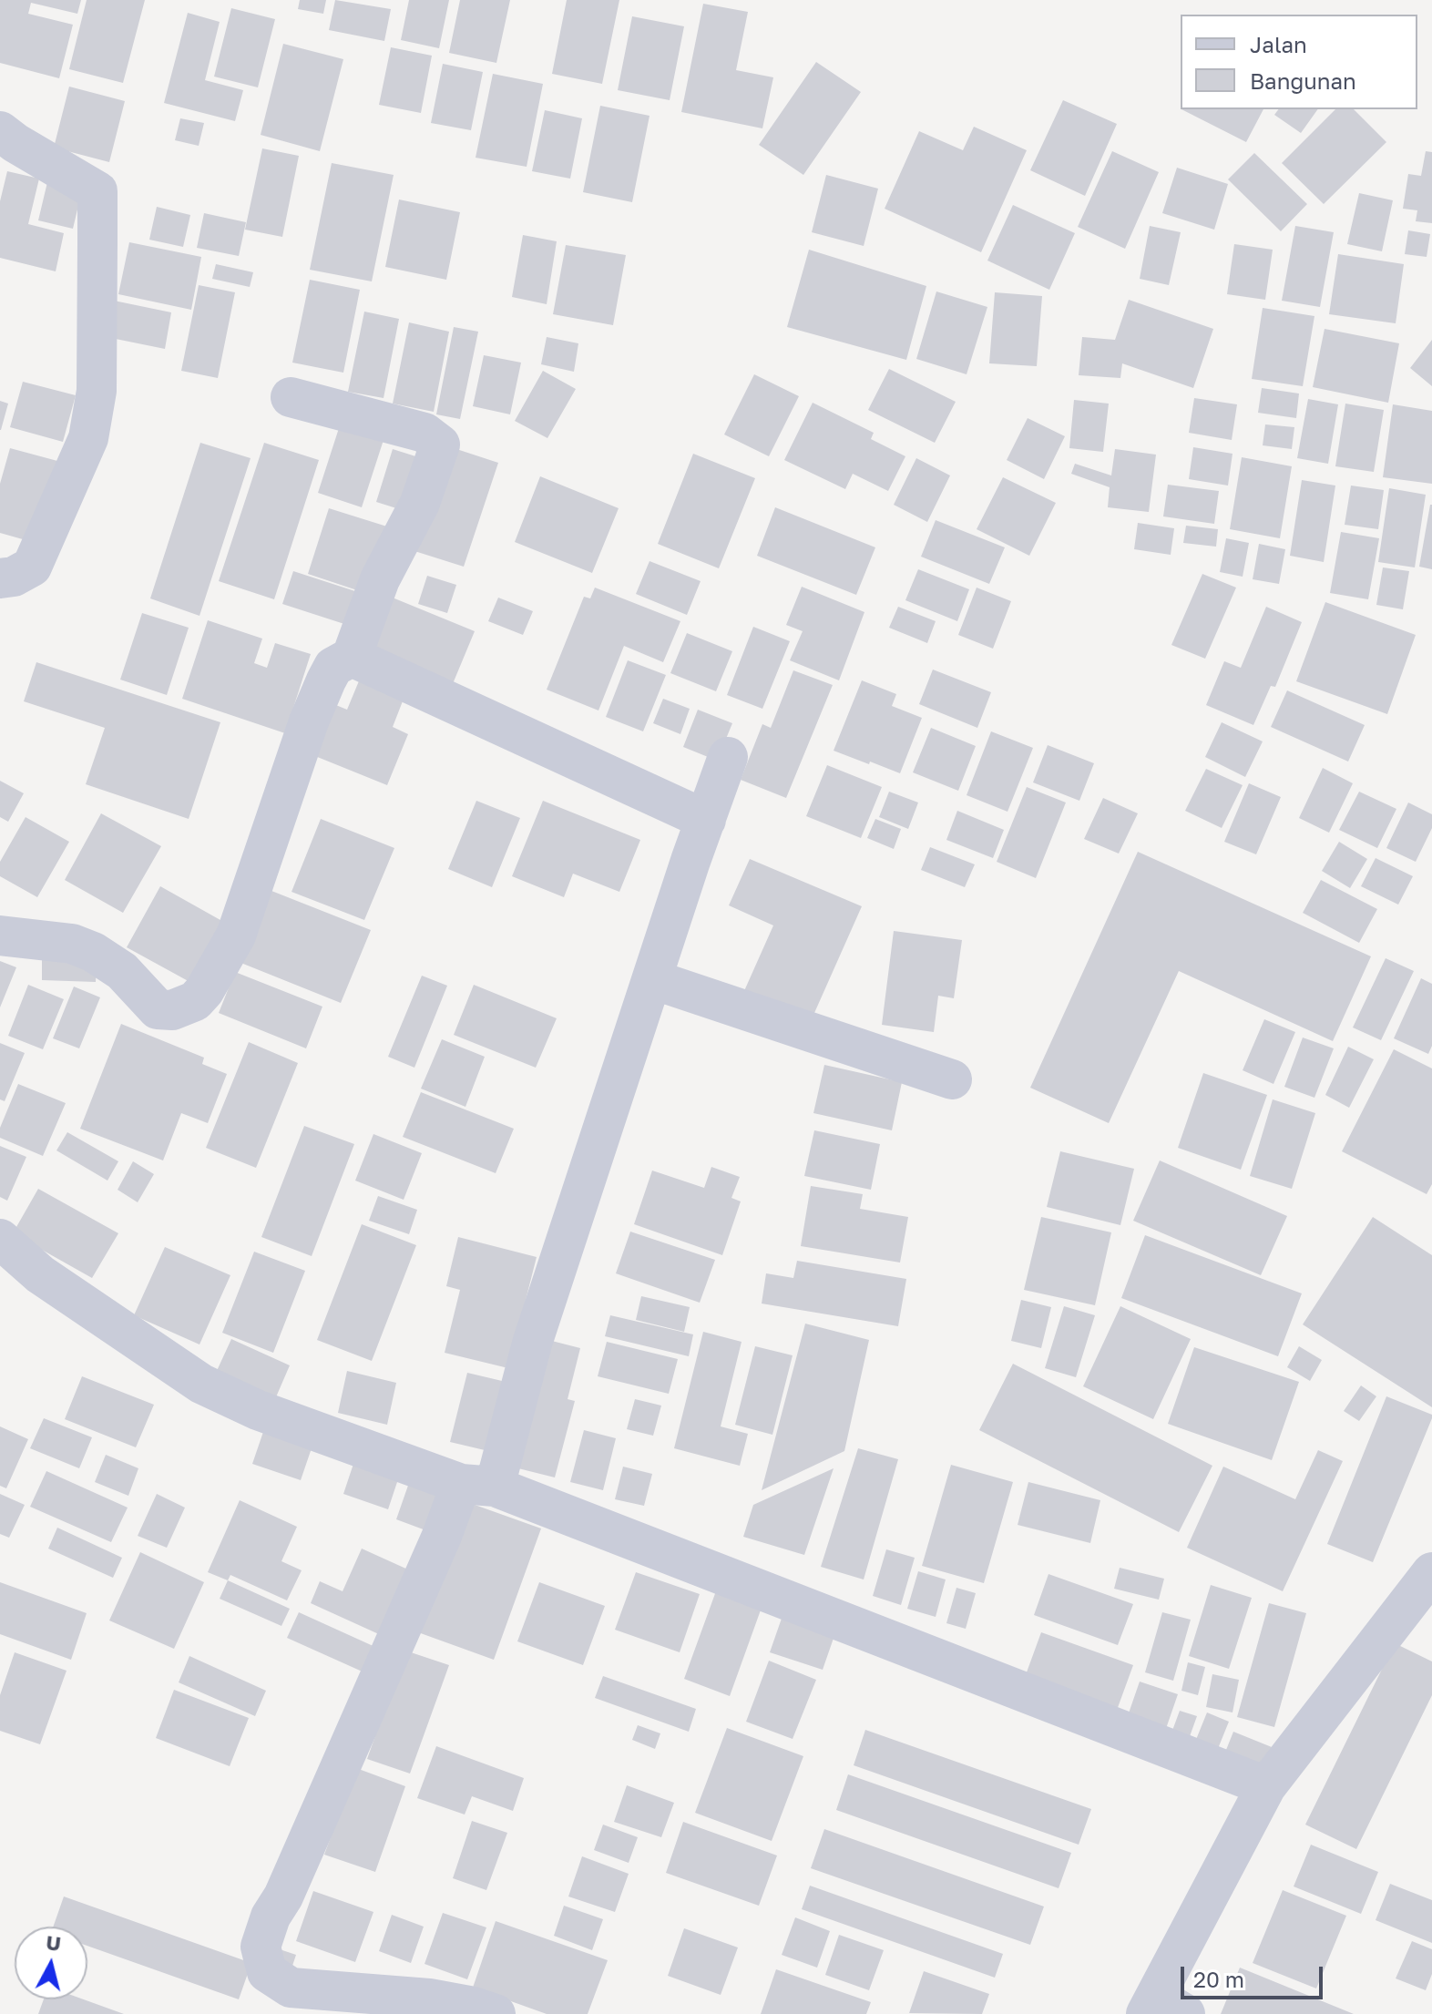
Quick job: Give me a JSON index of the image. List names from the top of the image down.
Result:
{
  "legend": ["Jalan", "Bangunan"],
  "scale_bar": "20 m",
  "north": "top"
}
